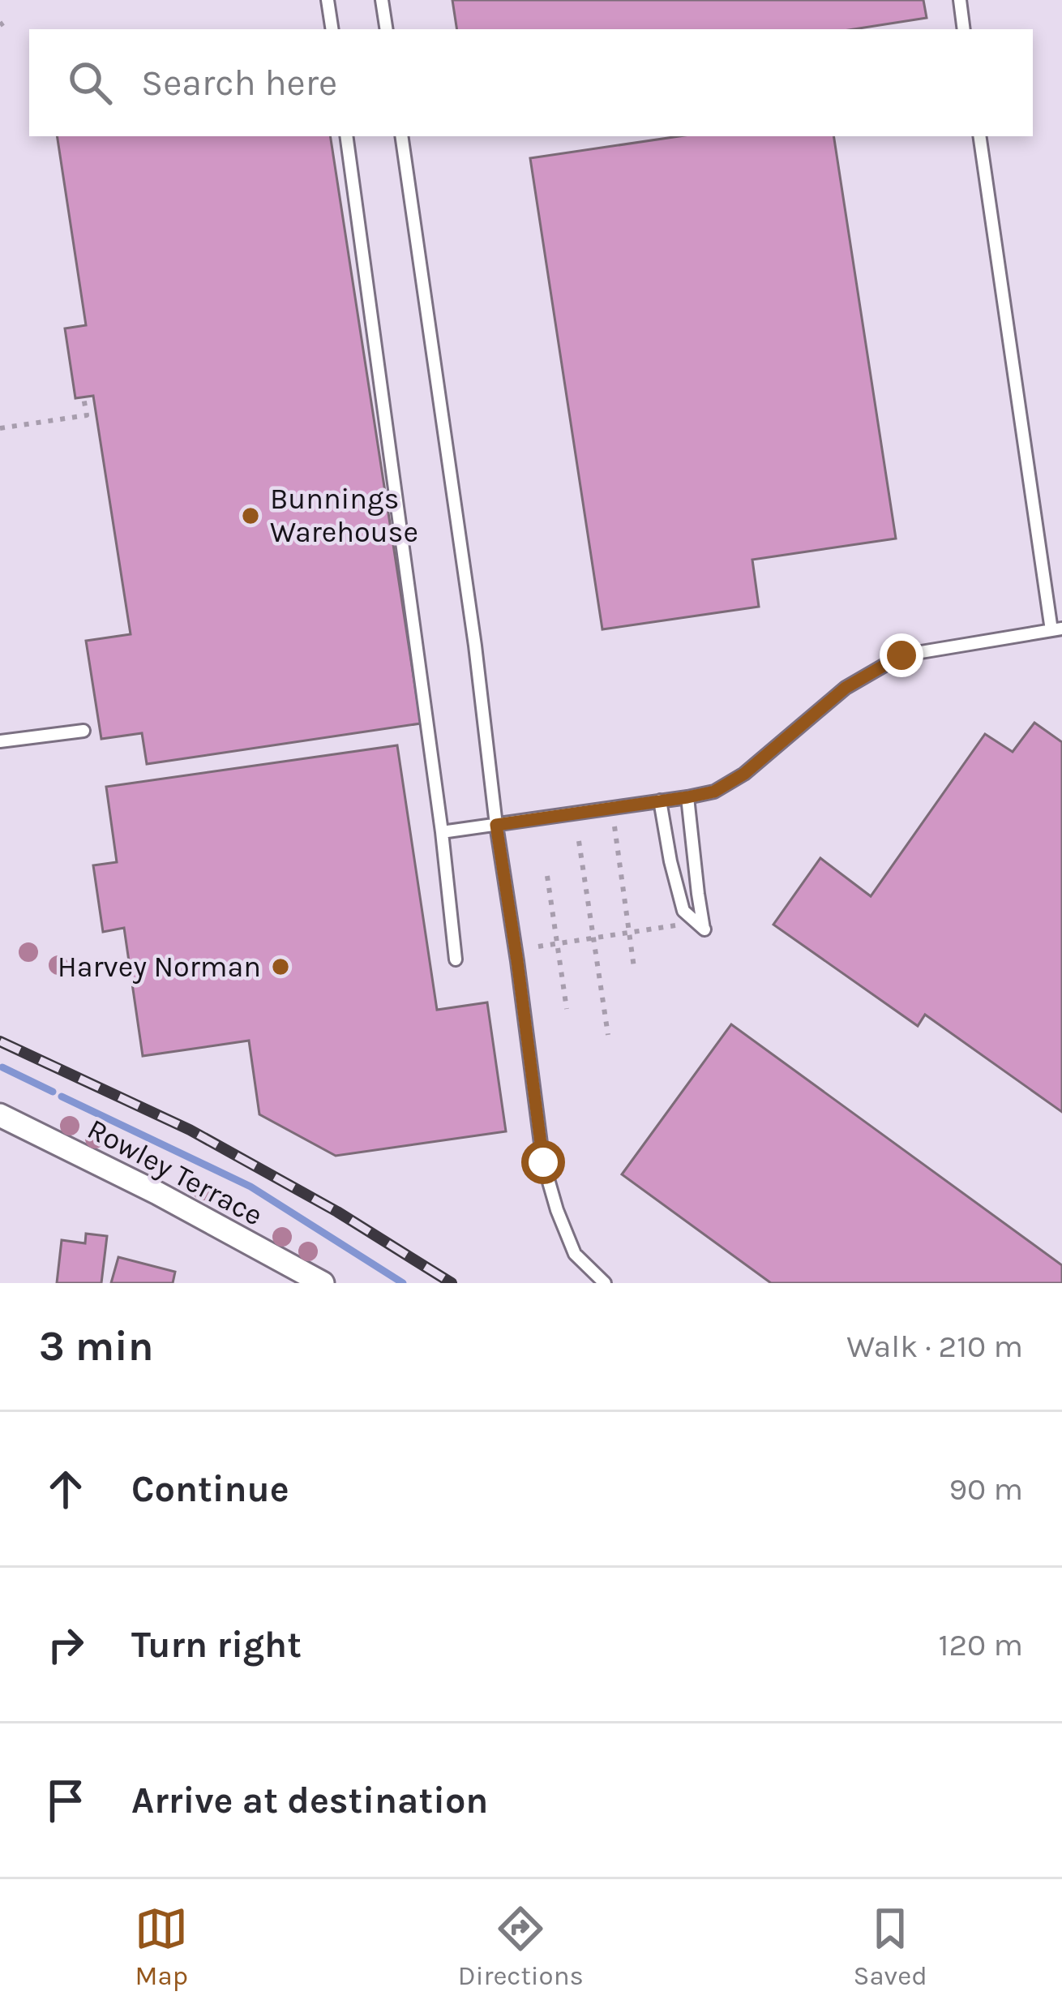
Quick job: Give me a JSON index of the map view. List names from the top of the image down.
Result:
{
  "streets": {
    "street": ["Rowley Terrace"]
  },
  "places": ["Bunnings Warehouse", "Harvey Norman"],
  "page": {
    "search": "Search here",
    "heading": ["3 min", "Walk · 210 m"],
    "list": [
      ["Continue", "90 m"],
      ["Turn right", "120 m"],
      "Arrive at destination"
    ],
    "nav": ["Map", "Directions", "Saved"]
  }
}
